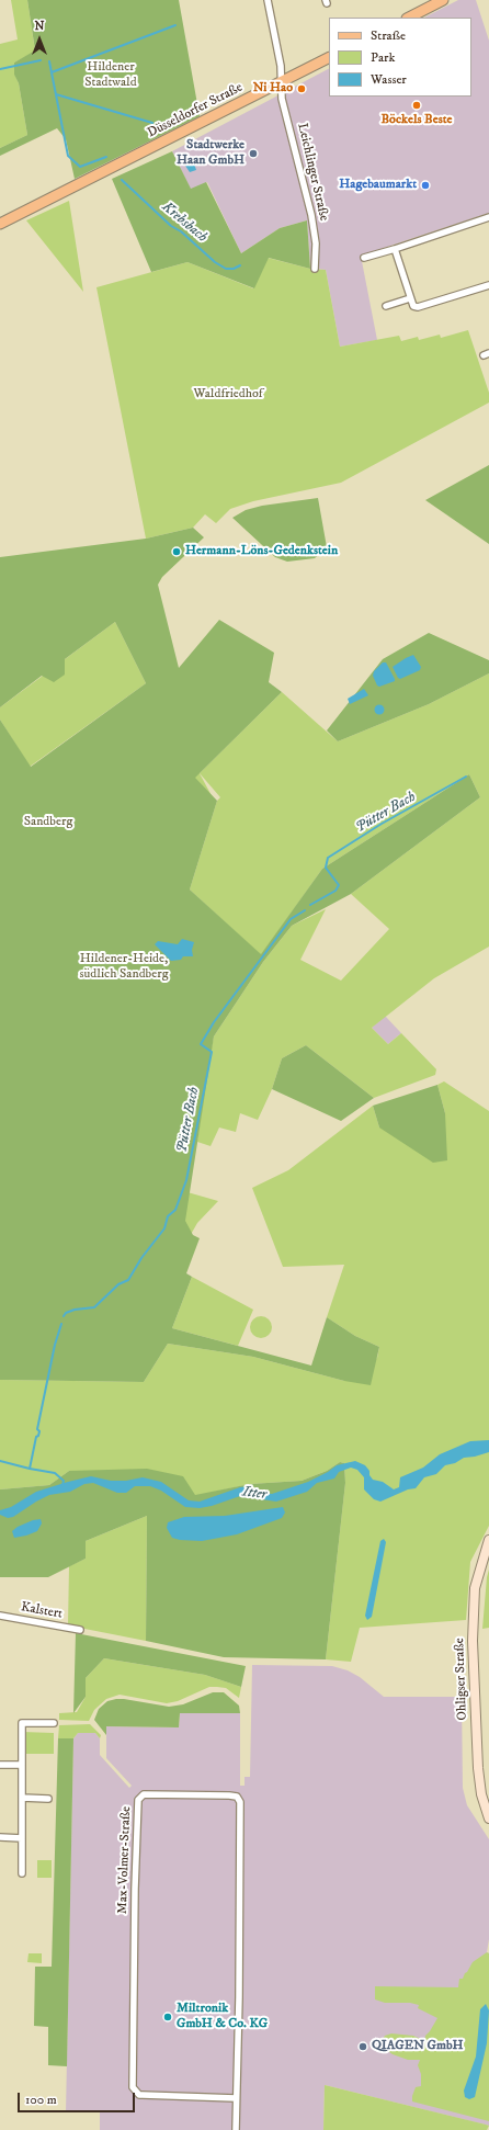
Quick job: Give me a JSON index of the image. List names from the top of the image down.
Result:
{
  "streets": {
    "main road": ["Düsseldorfer Straße", "Ohligser Straße"],
    "street": ["Leichlinger Straße", "Kalstert", "Max-Volmer-Straße"]
  },
  "crossings": [
    ["Düsseldorfer Straße", "Leichlinger Straße"]
  ],
  "water": ["Krebsbach", "Pütter Bach", "Itter"],
  "parks": [
    "Hildener Stadtwald",
    "Waldfriedhof",
    "Sandberg",
    "Hildener-Heide, südlich Sandberg"
  ],
  "places": [
    "Ni Hao",
    "Böckels Beste",
    "Stadtwerke Haan GmbH",
    "Hagebaumarkt",
    "Hermann-Löns-Gedenkstein",
    "Miltronik GmbH & Co. KG",
    "QIAGEN GmbH"
  ],
  "legend": ["Straße", "Park", "Wasser"],
  "scale_bar": "100 m",
  "north": "top"
}
